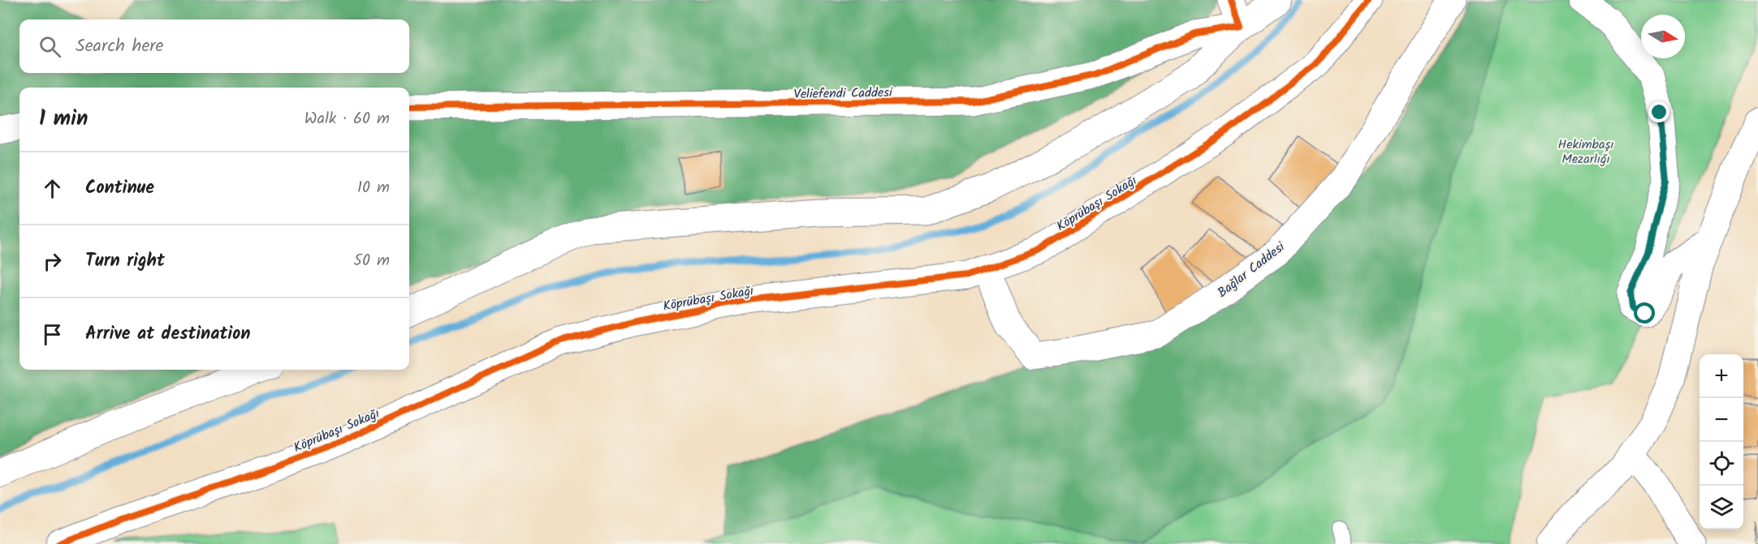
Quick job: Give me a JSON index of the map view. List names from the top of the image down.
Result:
{
  "streets": {
    "street": ["Veliefendi Caddesi", "Köprübaşı Sokağı", "Bağlar Caddesi"]
  },
  "crossings": [
    ["Köprübaşı Sokağı", "Bağlar Caddesi"]
  ],
  "parks": ["Hekimbaşı Mezarlığı"],
  "north": "right",
  "page": {
    "search": "Search here",
    "heading": ["1 min", "Walk · 60 m"],
    "list": [
      ["Continue", "10 m"],
      ["Turn right", "50 m"],
      "Arrive at destination"
    ],
    "map_buttons": ["+", "−"]
  }
}
